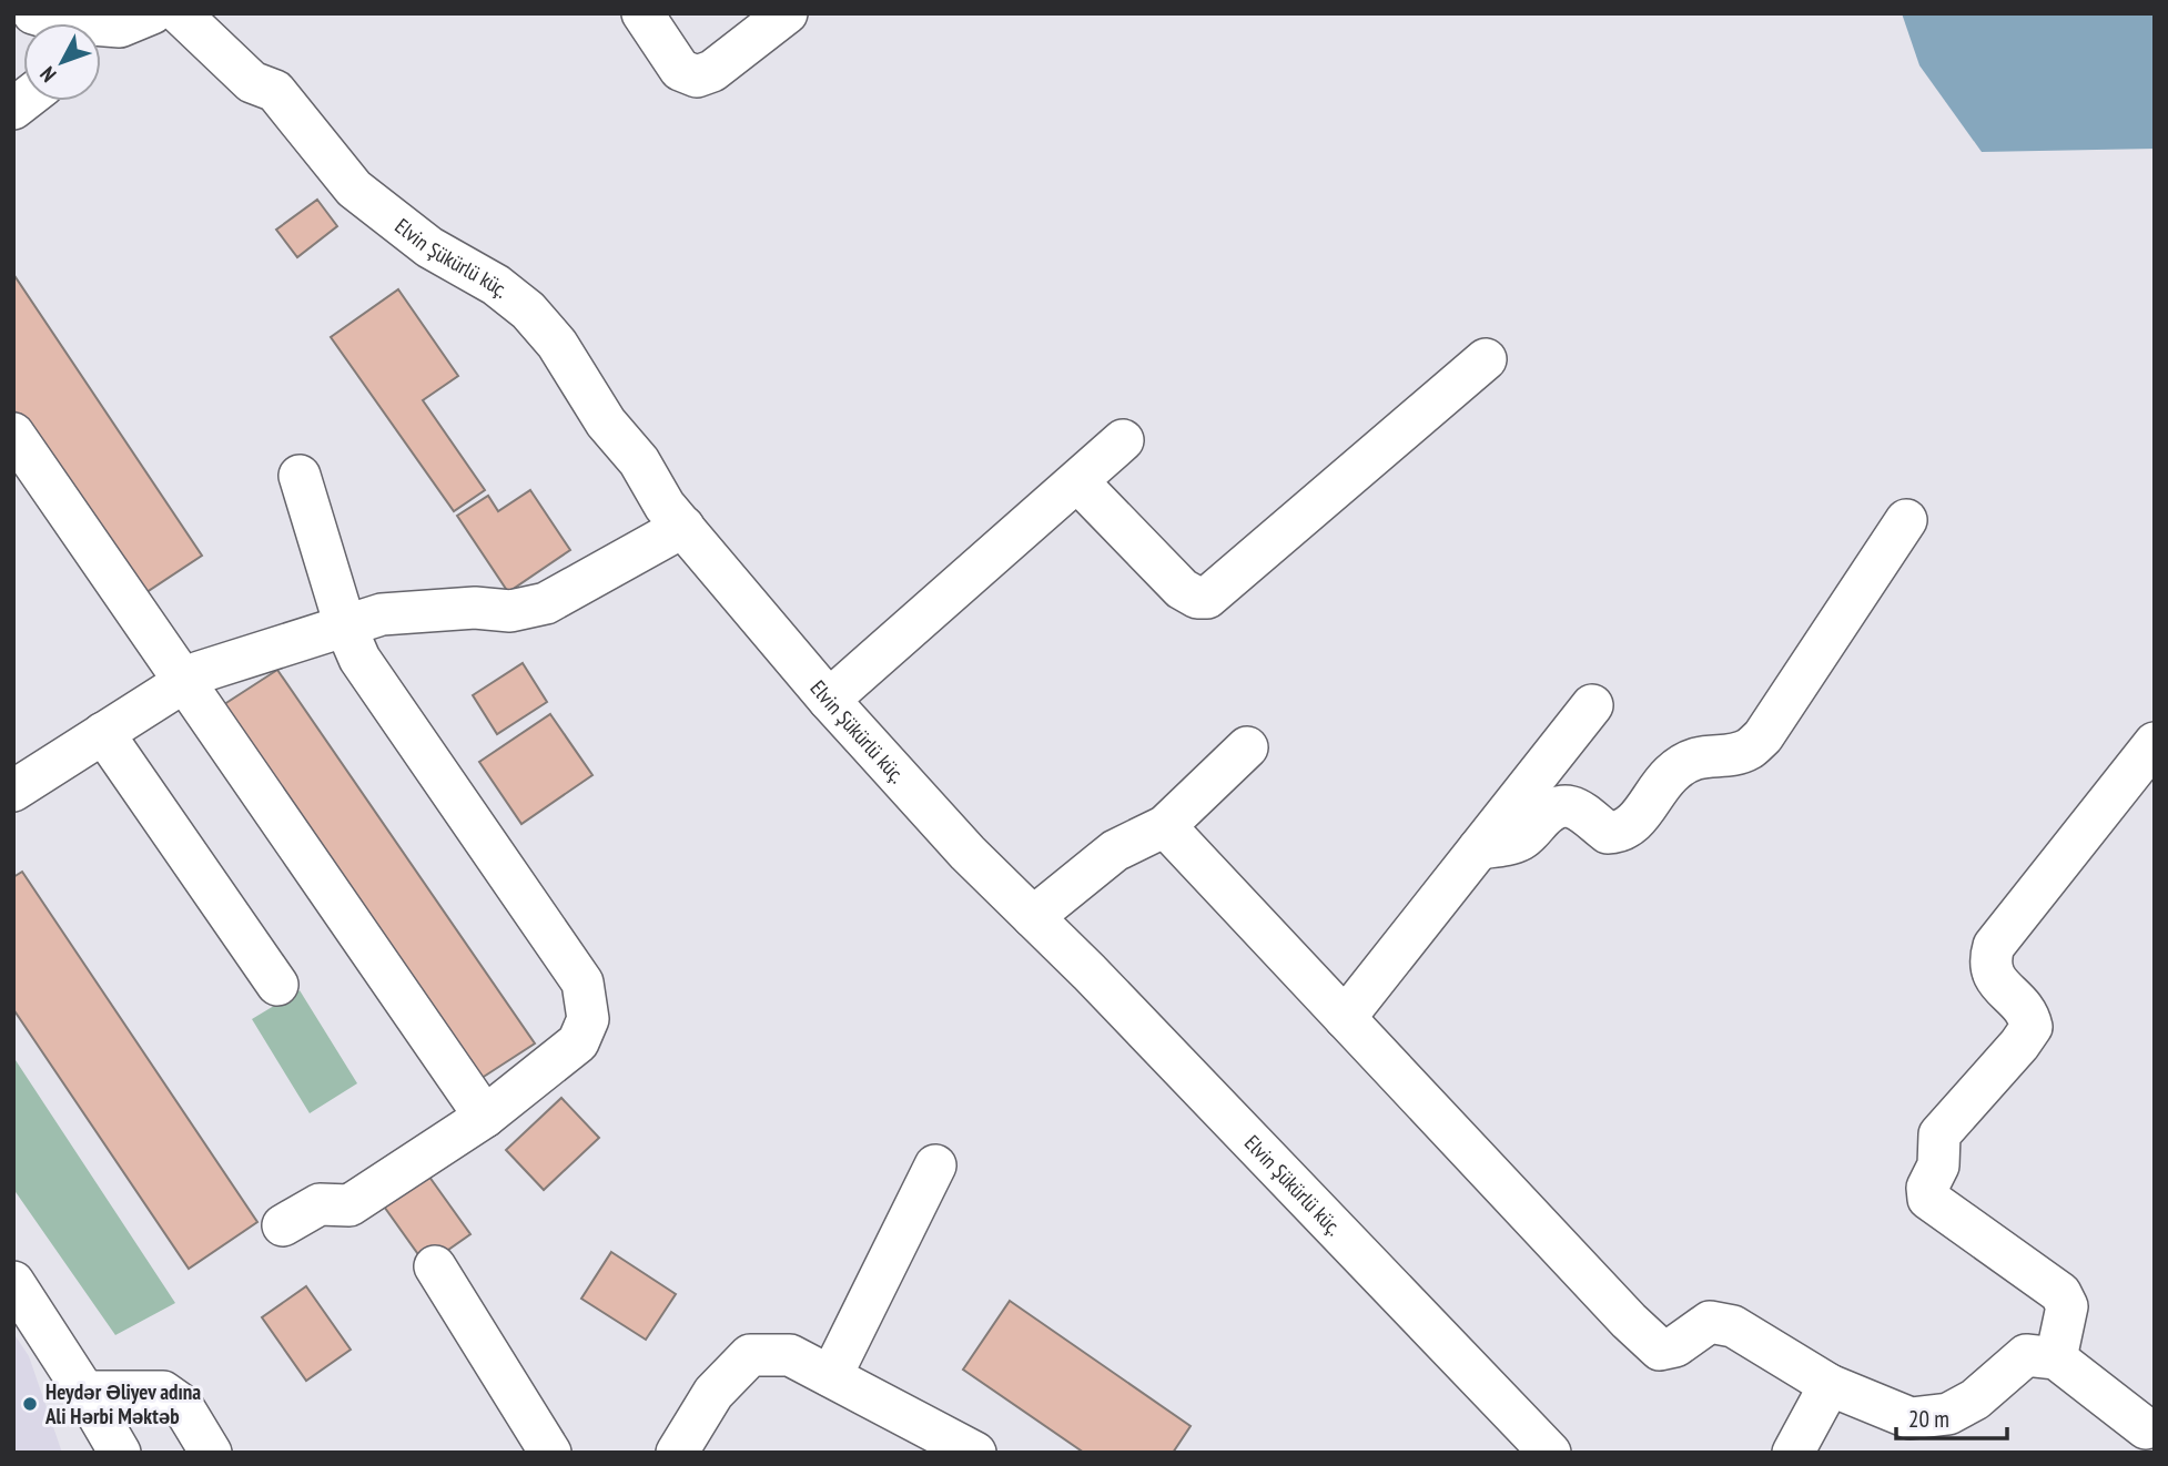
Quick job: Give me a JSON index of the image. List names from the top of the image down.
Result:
{
  "streets": {
    "street": ["Elvin Şükürlü küç."]
  },
  "places": ["Heydər Əliyev adına Ali Hərbi Məktəb"],
  "scale_bar": "20 m",
  "north": "bottom left"
}
